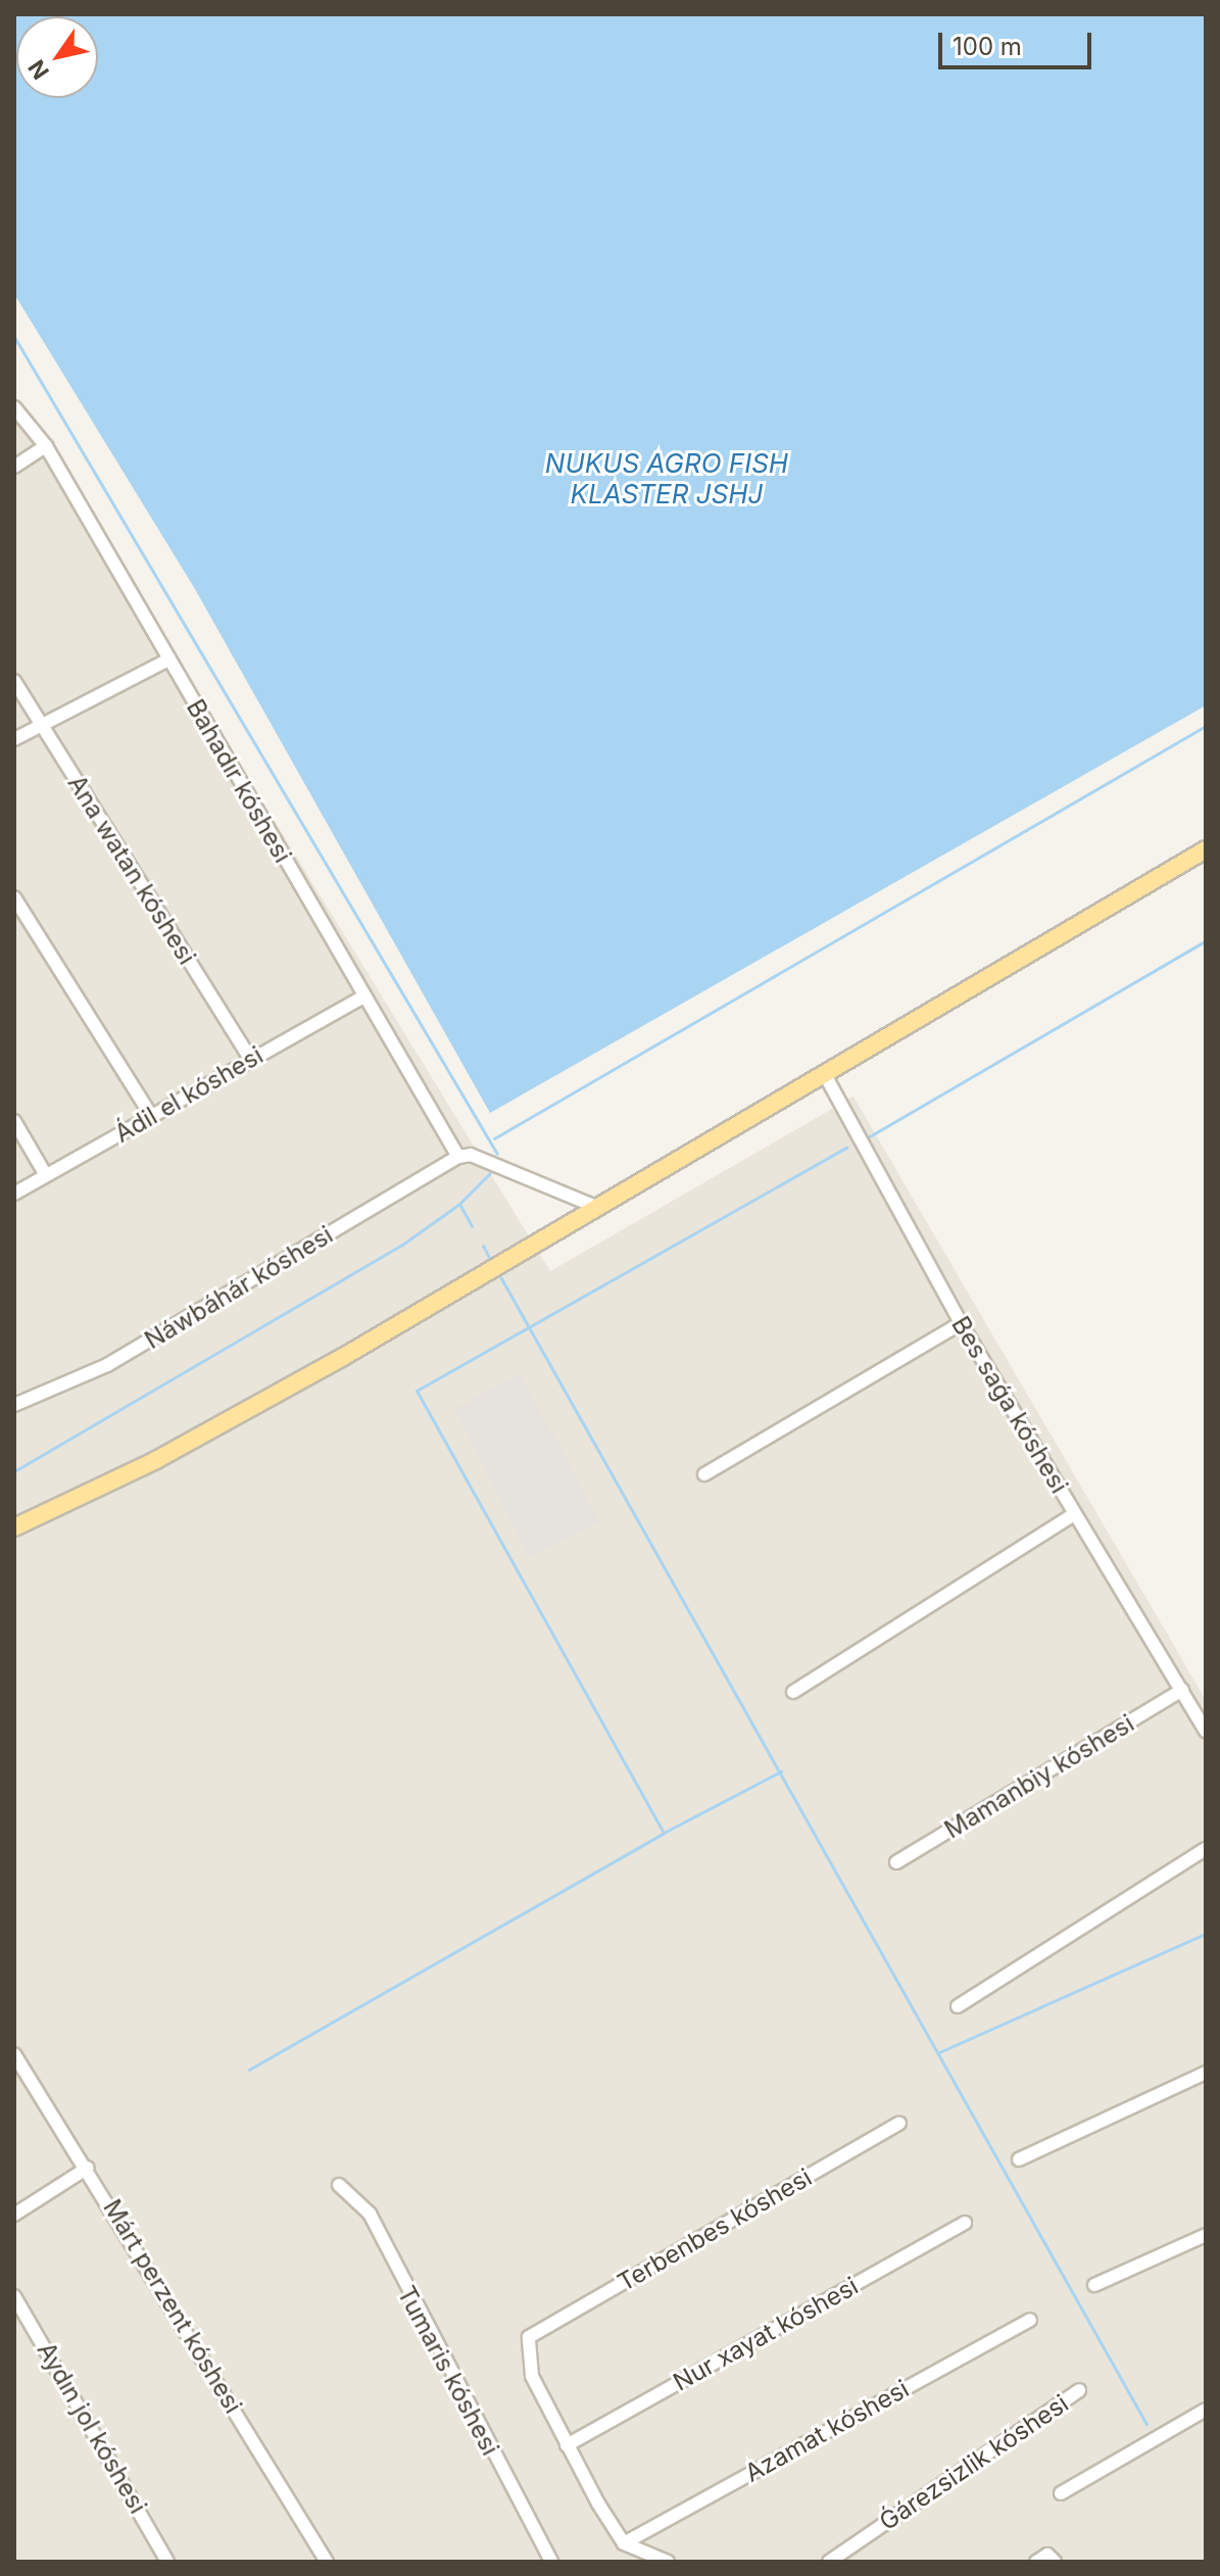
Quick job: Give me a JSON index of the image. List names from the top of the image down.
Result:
{
  "streets": {
    "street": [
      "Bahadır kóshesi",
      "Ana watan kóshesi",
      "Ádil el kóshesi",
      "Náwbáhár kóshesi",
      "Bes saǵa kóshesi",
      "Mamanbiy kóshesi",
      "Terbenbes kóshesi",
      "Márt perzent kóshesi",
      "Nur xayat kóshesi",
      "Tumaris kóshesi",
      "Aydın jol kóshesi",
      "Azamat kóshesi",
      "Ǵárezsizlik kóshesi"
    ]
  },
  "crossings": [
    ["Bahadır kóshesi", "Ádil el kóshesi"],
    ["Bahadır kóshesi", "Náwbáhár kóshesi"],
    ["Ana watan kóshesi", "Ádil el kóshesi"],
    ["Bes saǵa kóshesi", "Mamanbiy kóshesi"],
    ["Terbenbes kóshesi", "Nur xayat kóshesi"]
  ],
  "water": ["NUKUS AGRO FISH KLASTER JSHJ"],
  "scale_bar": "100 m",
  "north": "bottom left"
}
